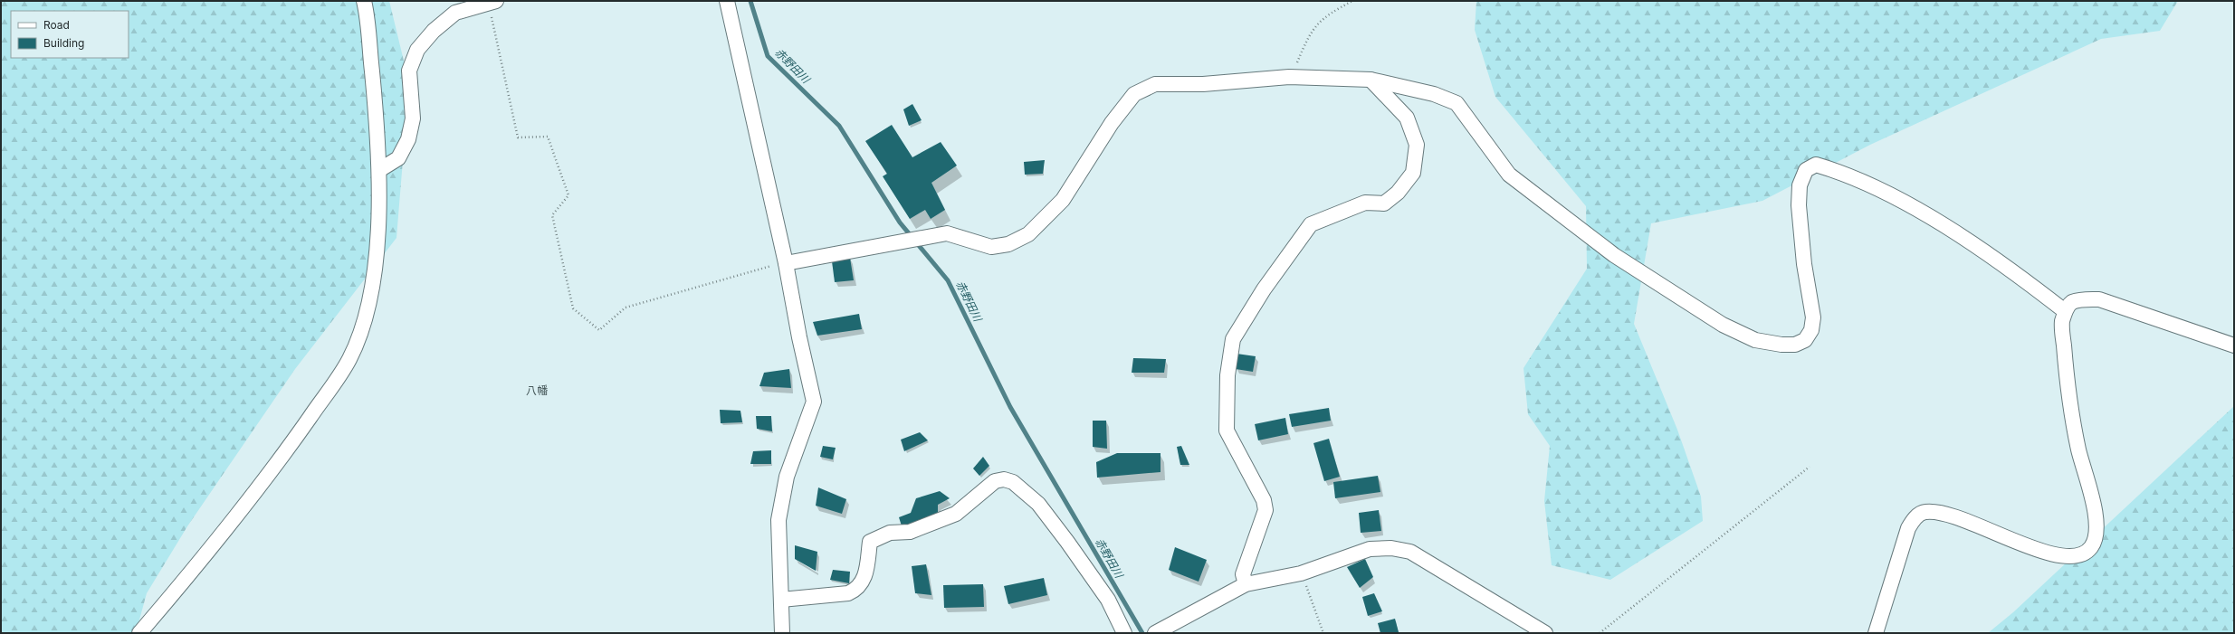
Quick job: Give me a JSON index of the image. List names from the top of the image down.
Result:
{
  "districts": ["八幡"],
  "water": ["赤野田川"],
  "legend": ["Road", "Building"]
}
